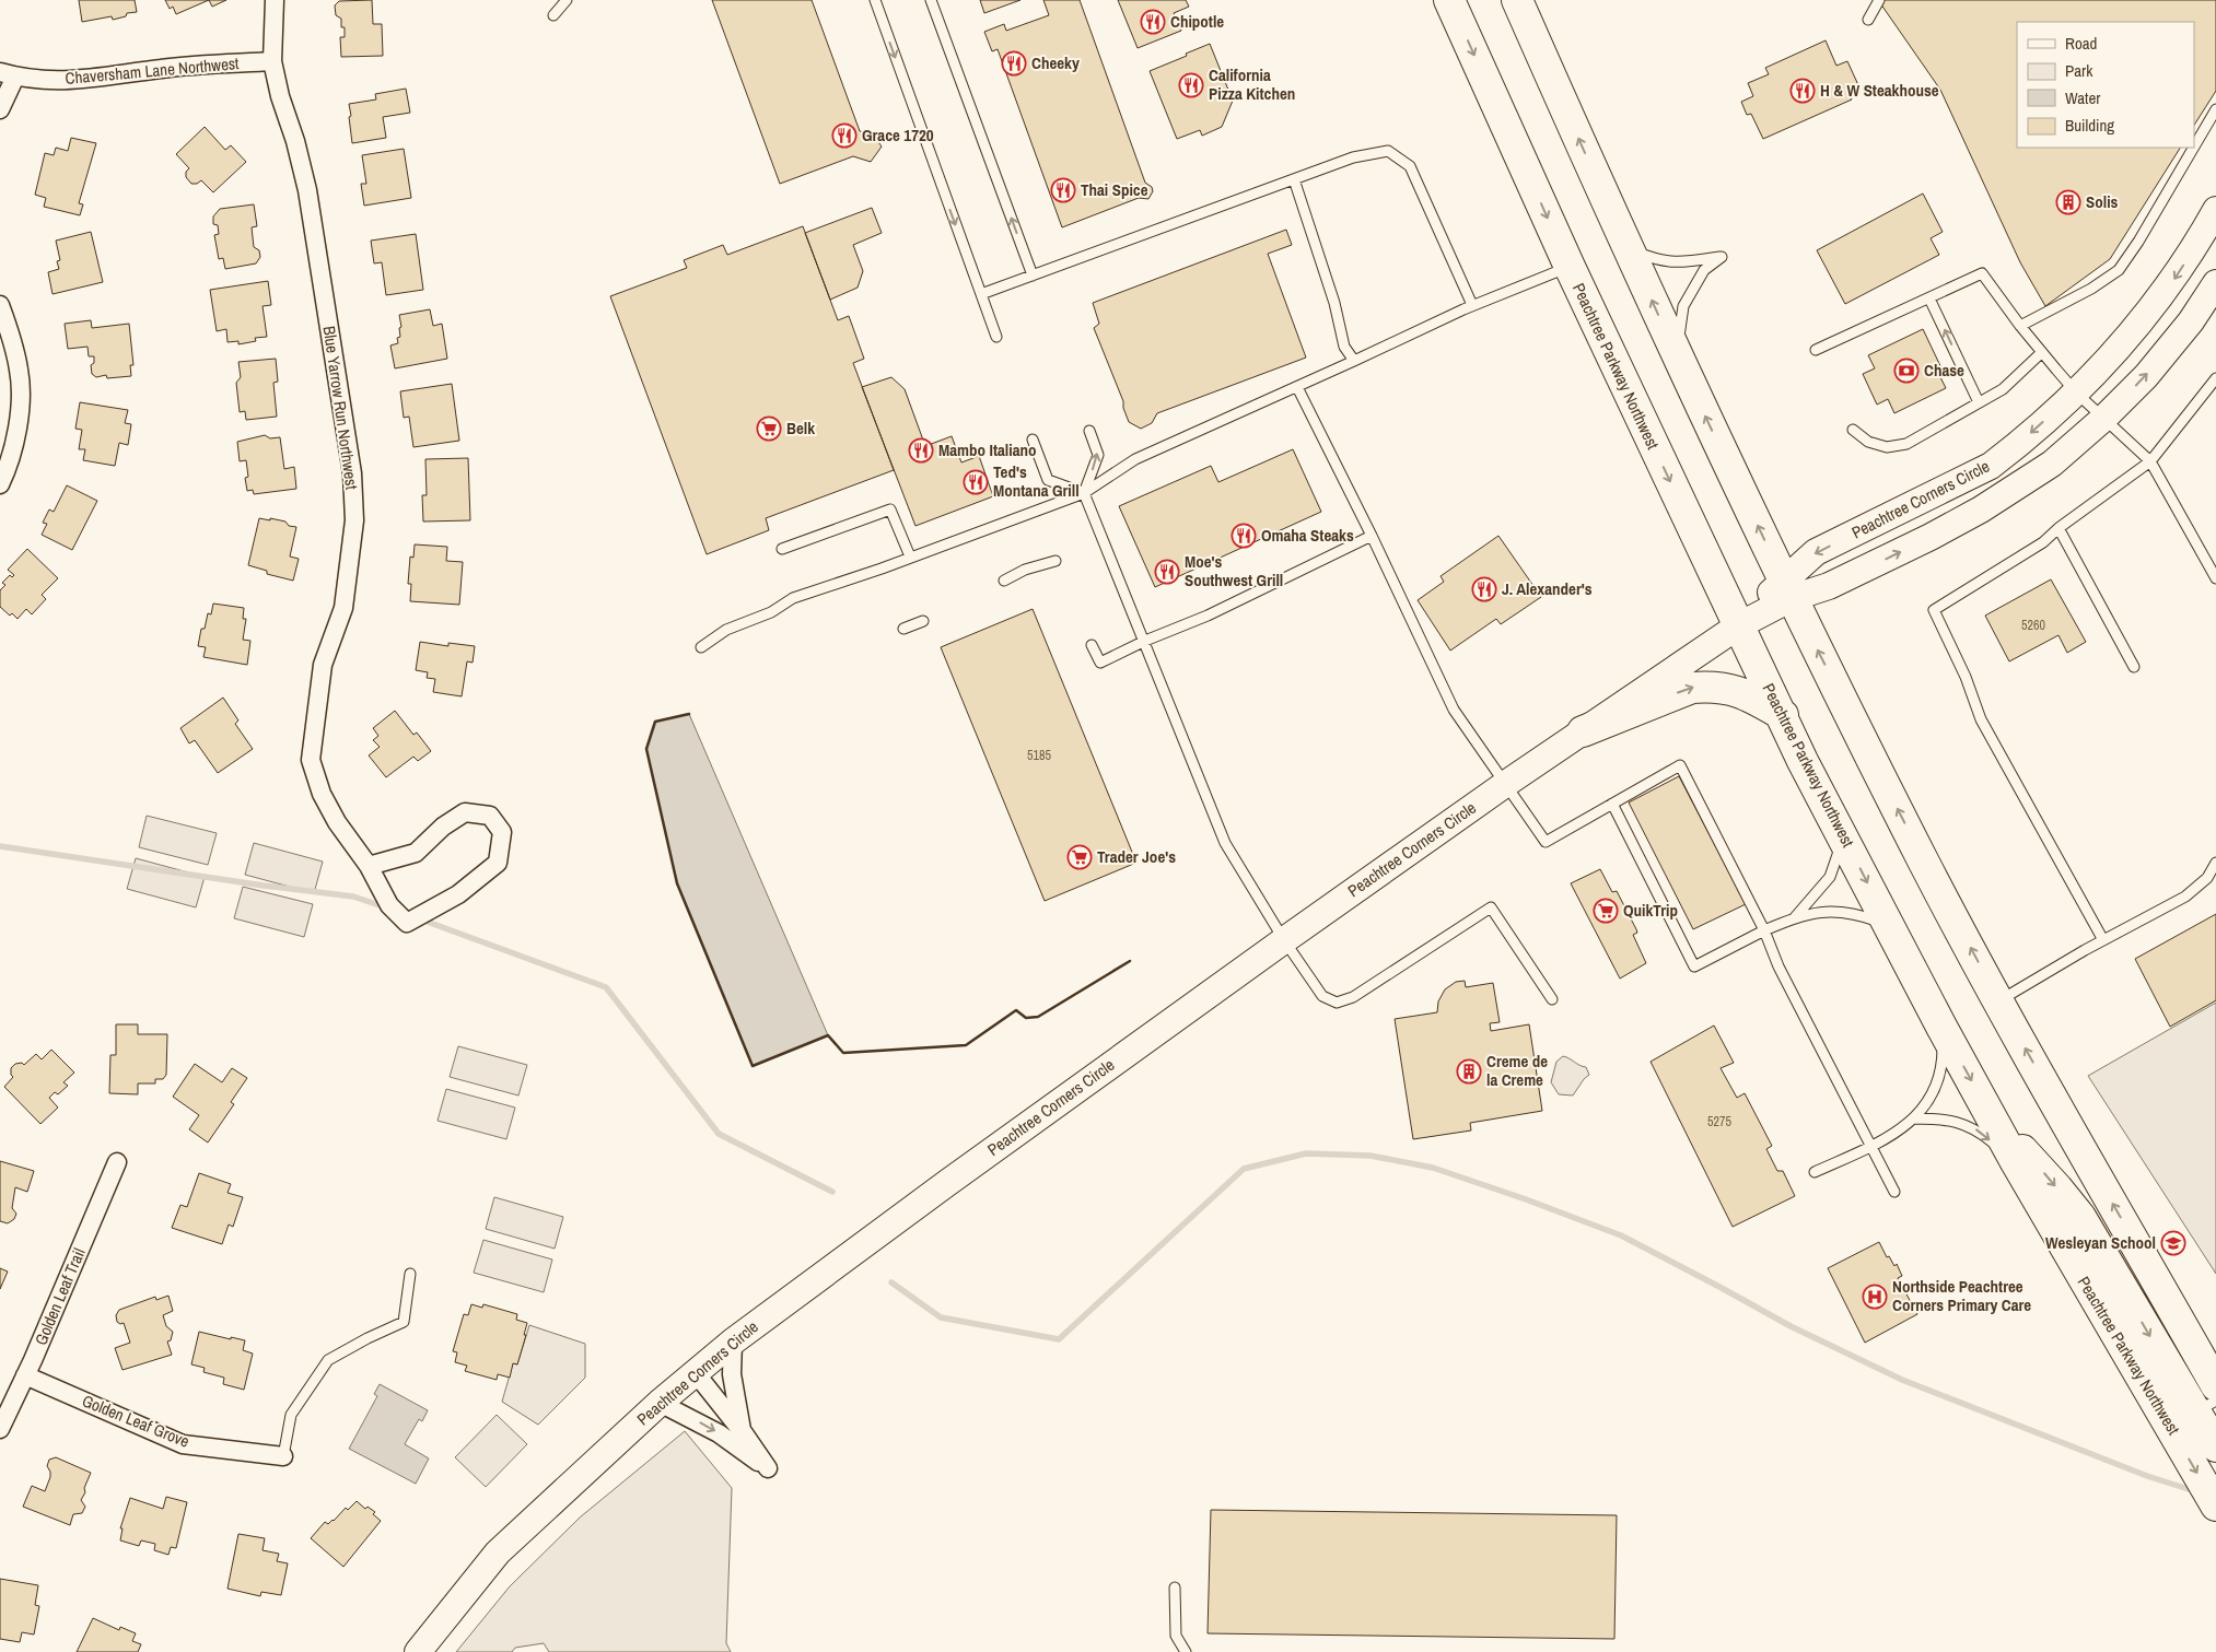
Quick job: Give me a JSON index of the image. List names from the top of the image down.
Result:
{
  "streets": {
    "highway": ["Peachtree Parkway Northwest"],
    "street": [
      "Chaversham Lane Northwest",
      "Blue Yarrow Run Northwest",
      "Peachtree Corners Circle",
      "Golden Leaf Trail",
      "Golden Leaf Grove"
    ]
  },
  "crossings": [
    ["Chaversham Lane Northwest", "Blue Yarrow Run Northwest"],
    ["Peachtree Parkway Northwest", "Peachtree Corners Circle"],
    ["Golden Leaf Trail", "Golden Leaf Grove"]
  ],
  "places": {
    "restaurant": [
      "Chipotle",
      "Cheeky",
      "California Pizza Kitchen",
      "H & W Steakhouse",
      "Grace 1720",
      "Thai Spice",
      "Mambo Italiano",
      "Ted's Montana Grill",
      "Omaha Steaks",
      "Moe's Southwest Grill",
      "J. Alexander's"
    ],
    "building": ["Solis", "Creme de la Creme"],
    "bank": ["Chase"],
    "supermarket": ["Belk", "Trader Joe's", "QuikTrip"],
    "school or university": ["Wesleyan School"],
    "hospital": ["Northside Peachtree Corners Primary Care"]
  },
  "house_numbers": ["5260", "5185", "5275"],
  "legend": [
    "Road",
    "Park",
    "Water",
    "Building"
  ]
}
